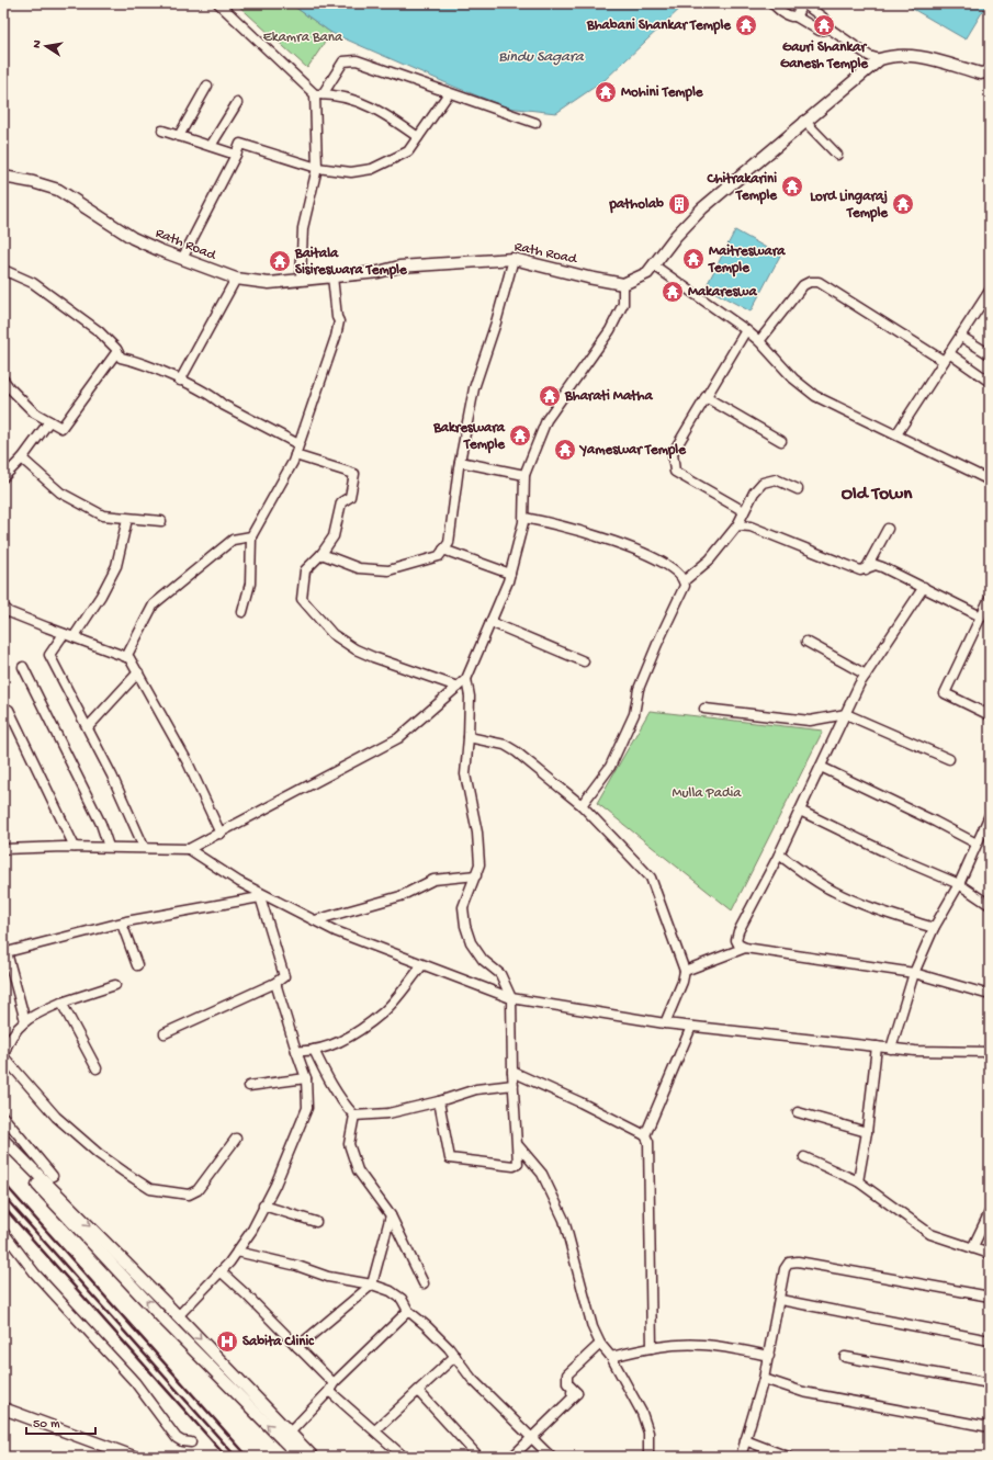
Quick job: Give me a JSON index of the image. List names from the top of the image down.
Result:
{
  "streets": {
    "street": ["Rath Road"]
  },
  "districts": ["Old Town"],
  "water": ["Bindu Sagara"],
  "parks": ["Ekamra Bana", "Mulla Padia"],
  "places": {
    "temple": [
      "Bhabani Shankar Temple",
      "Gauri Shankar Ganesh Temple",
      "Mohini Temple",
      "Chitrakarini Temple",
      "Lord Lingaraj Temple",
      "Maitreswara Temple",
      "Baitala Sisireswara Temple",
      "Makareswa",
      "Bharati Matha",
      "Bakreswara Temple",
      "Yameswar Temple"
    ],
    "building": ["patholab"],
    "hospital": ["Sabita Clinic"]
  },
  "scale_bar": "50 m",
  "north": "left"
}
